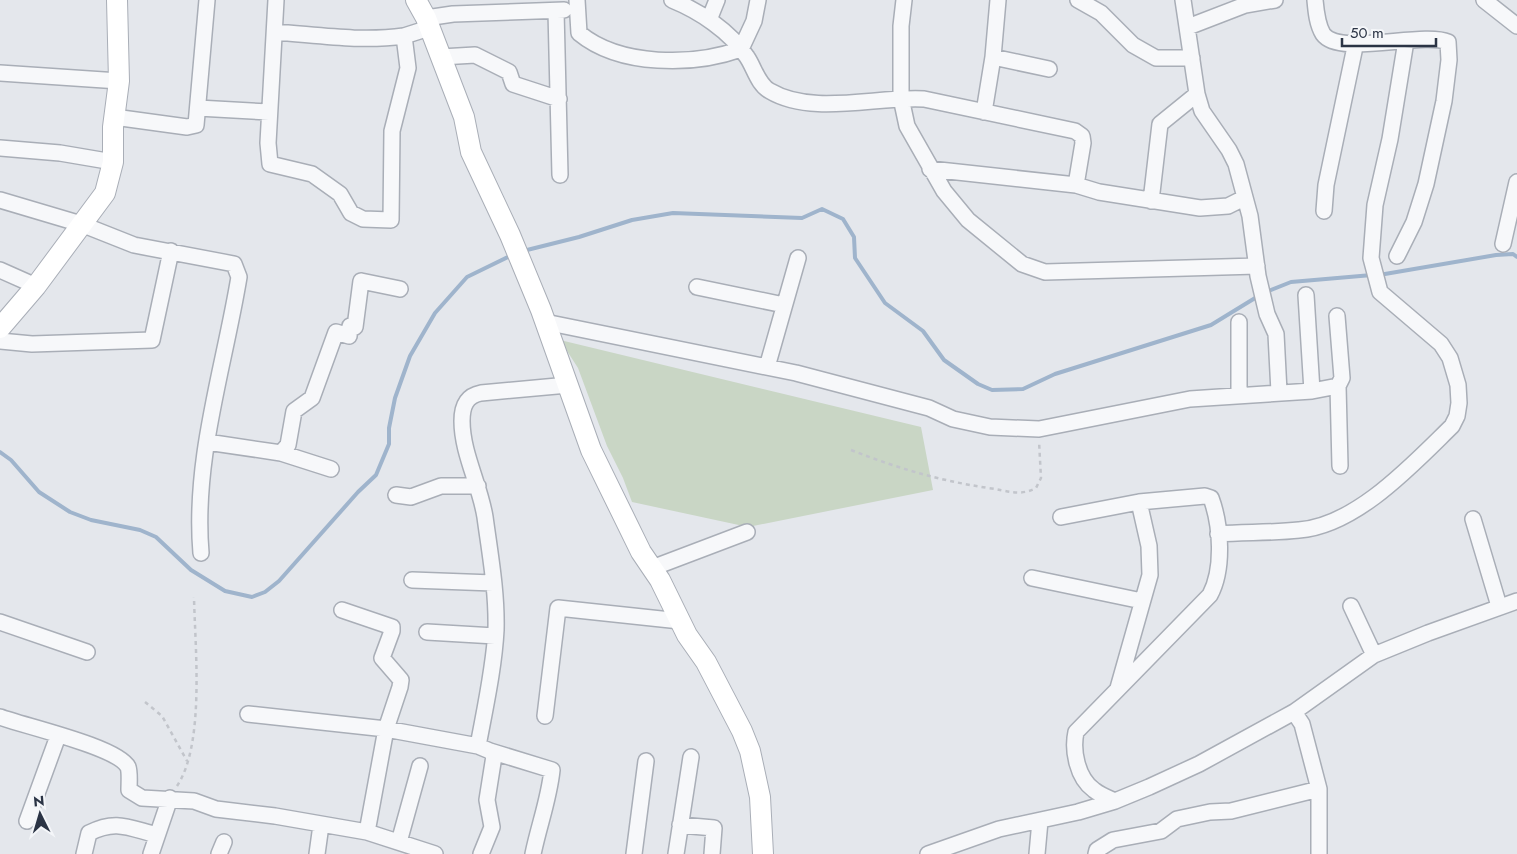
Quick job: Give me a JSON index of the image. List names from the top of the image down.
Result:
{
  "scale_bar": "50 m",
  "north": "top"
}
